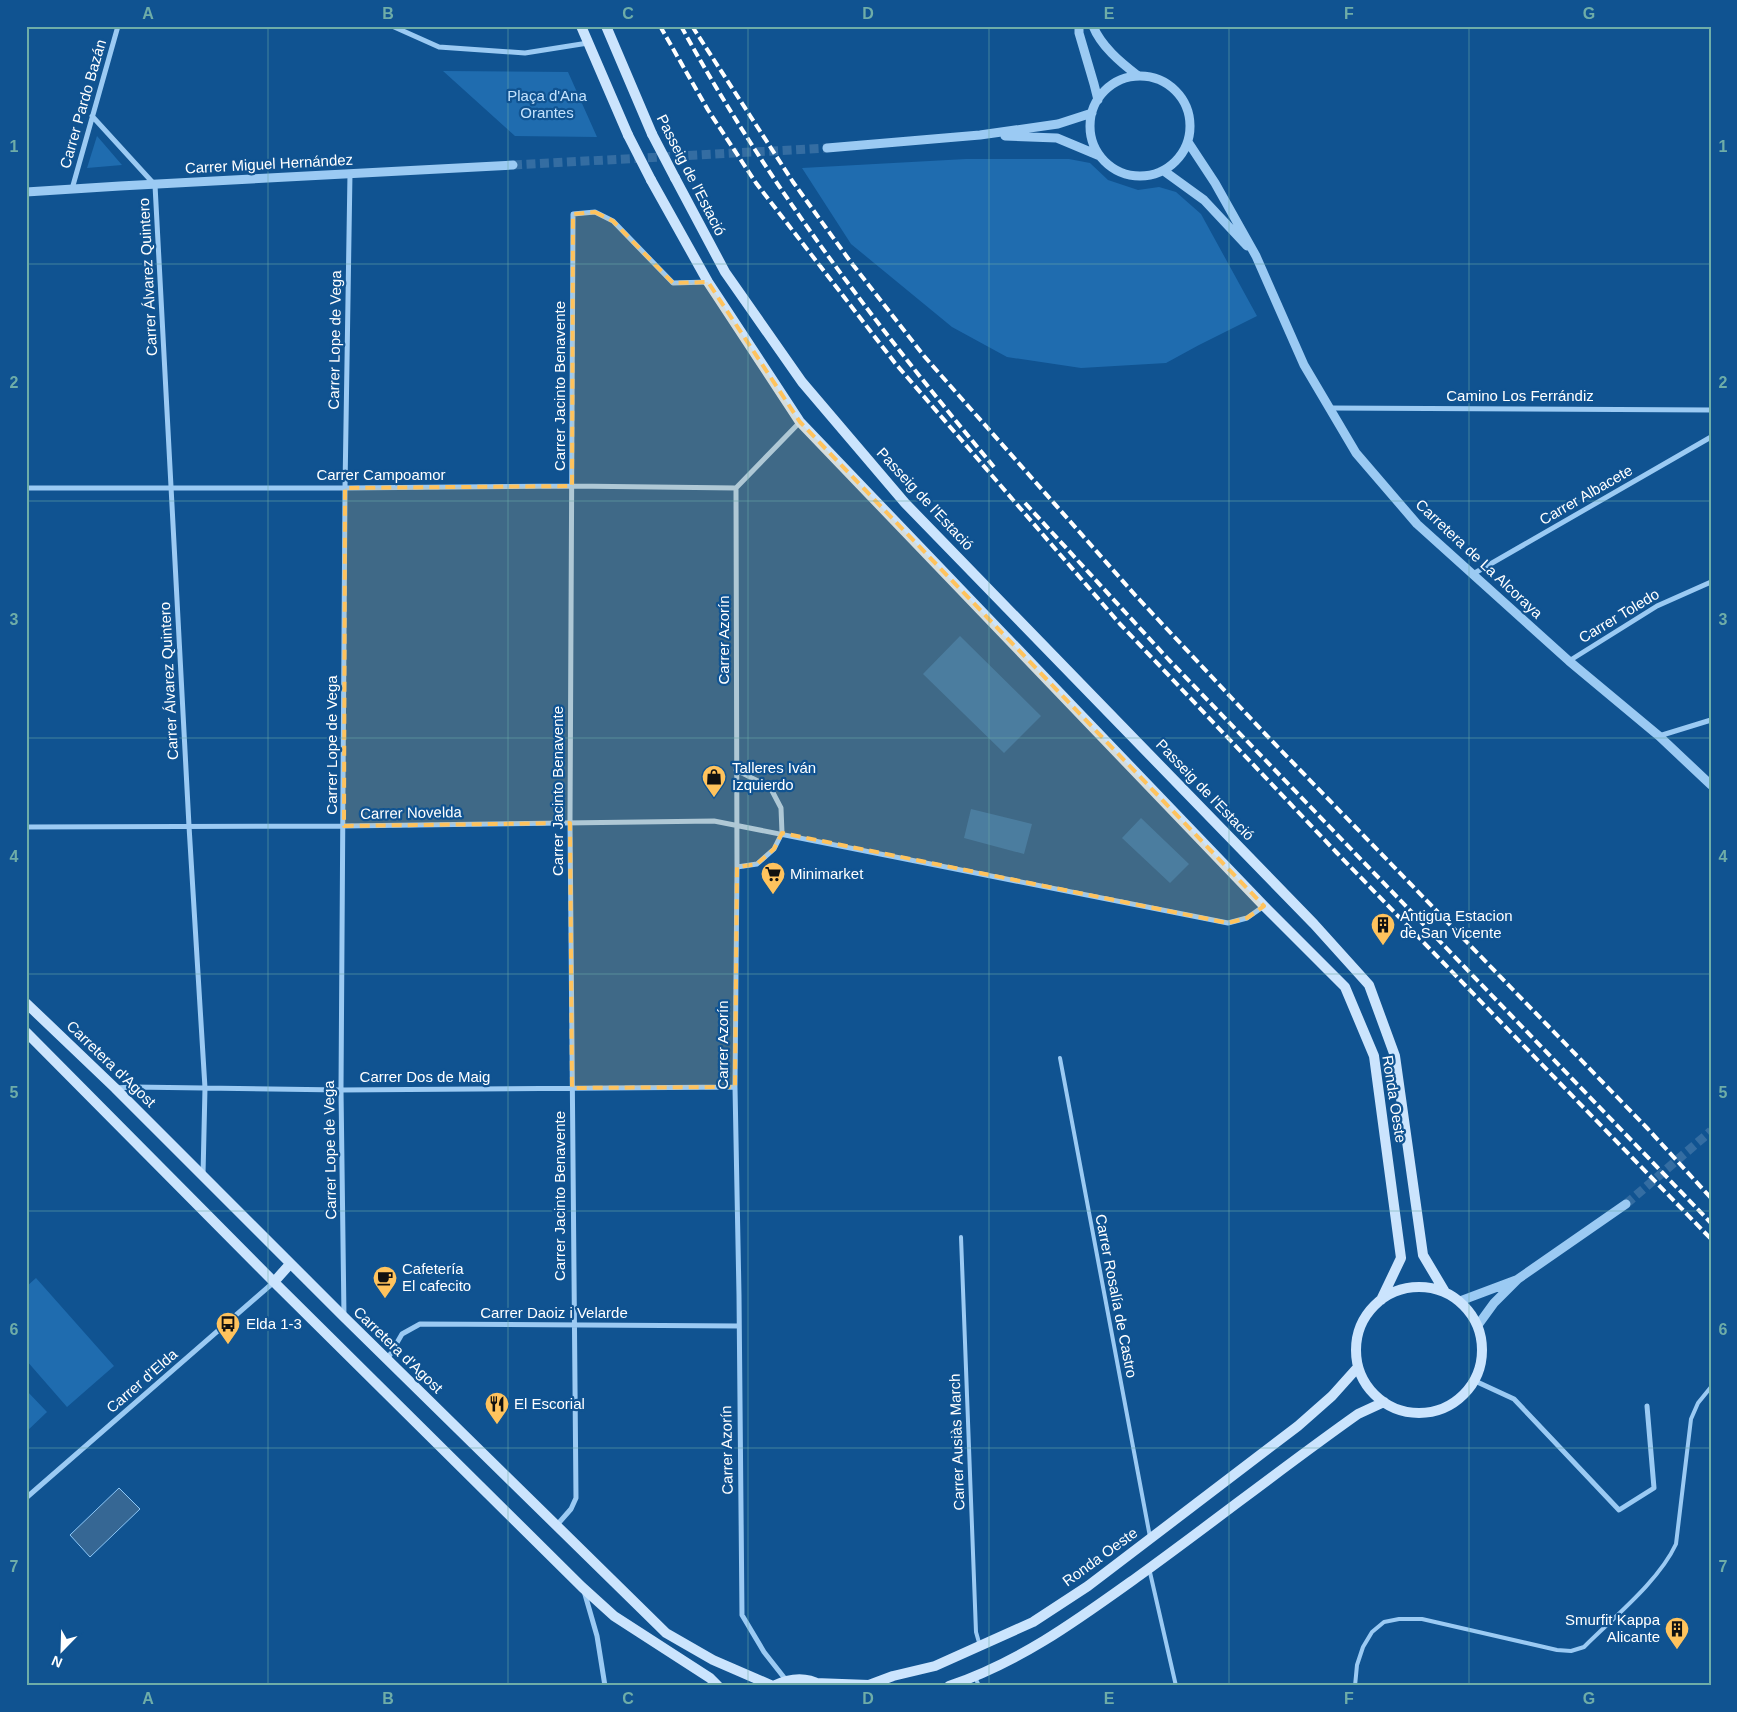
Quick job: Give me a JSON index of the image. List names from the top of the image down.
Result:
{
  "streets": {
    "main road": ["Passeig de l'Estació", "Carretera d'Agost", "Ronda Oeste"],
    "street": [
      "Carrer Pardo Bazán",
      "Carrer Miguel Hernández",
      "Carrer Álvarez Quintero",
      "Carrer Lope de Vega",
      "Carrer Jacinto Benavente",
      "Camino Los Ferrándiz",
      "Carrer Campoamor",
      "Carrer Albacete",
      "Carretera de La Alcoraya",
      "Carrer Toledo",
      "Carrer Azorín",
      "Carrer Novelda",
      "Carrer Dos de Maig",
      "Carrer Daoiz i Velarde",
      "Carrer d’Elda"
    ],
    "lane": ["Carrer Rosalía de Castro", "Carrer Ausiàs March"]
  },
  "crossings": [
    ["Carrer Pardo Bazán", "Carrer Miguel Hernández"],
    ["Carrer Miguel Hernández", "Carrer Álvarez Quintero"],
    ["Carrer Miguel Hernández", "Carrer Lope de Vega"],
    ["Passeig de l'Estació", "Ronda Oeste"],
    ["Carrer Álvarez Quintero", "Carrer Campoamor"],
    ["Carrer Álvarez Quintero", "Carrer Novelda"],
    ["Carrer Álvarez Quintero", "Carretera d'Agost"],
    ["Carrer Álvarez Quintero", "Carrer Dos de Maig"],
    ["Carrer Lope de Vega", "Carrer Campoamor"],
    ["Carrer Lope de Vega", "Carrer Novelda"],
    ["Carrer Lope de Vega", "Carretera d'Agost"],
    ["Carrer Lope de Vega", "Carrer Dos de Maig"],
    ["Carrer Jacinto Benavente", "Carrer Campoamor"],
    ["Carrer Jacinto Benavente", "Carrer Novelda"],
    ["Carrer Jacinto Benavente", "Carretera d'Agost"],
    ["Carrer Jacinto Benavente", "Carrer Dos de Maig"],
    ["Carrer Jacinto Benavente", "Carrer Daoiz i Velarde"],
    ["Camino Los Ferrándiz", "Carretera de La Alcoraya"],
    ["Carrer Campoamor", "Carrer Azorín"],
    ["Carrer Albacete", "Carretera de La Alcoraya"],
    ["Carretera de La Alcoraya", "Carrer Toledo"],
    ["Carrer Azorín", "Carrer Novelda"],
    ["Carrer Azorín", "Carrer Dos de Maig"],
    ["Carrer Azorín", "Ronda Oeste"],
    ["Carrer Azorín", "Carrer Daoiz i Velarde"],
    ["Carrer Novelda", "Ronda Oeste"],
    ["Carretera d'Agost", "Carrer Dos de Maig"],
    ["Carretera d'Agost", "Carrer Daoiz i Velarde"],
    ["Ronda Oeste", "Carrer Rosalía de Castro"],
    ["Ronda Oeste", "Carrer Ausiàs March"]
  ],
  "parks": ["Plaça d'Ana Orantes"],
  "places": {
    "shop": ["Talleres Iván Izquierdo"],
    "supermarket": ["Minimarket"],
    "building": ["Antigua Estacion de San Vicente", "Smurfit Kappa Alicante"],
    "cafe": ["Cafetería El cafecito"],
    "bus stop": ["Elda 1-3"],
    "restaurant": ["El Escorial"]
  },
  "north": "bottom left",
  "grid": {
    "columns": [
      "A",
      "B",
      "C",
      "D",
      "E",
      "F",
      "G"
    ],
    "rows": [
      "1",
      "2",
      "3",
      "4",
      "5",
      "6",
      "7"
    ]
  }
}
